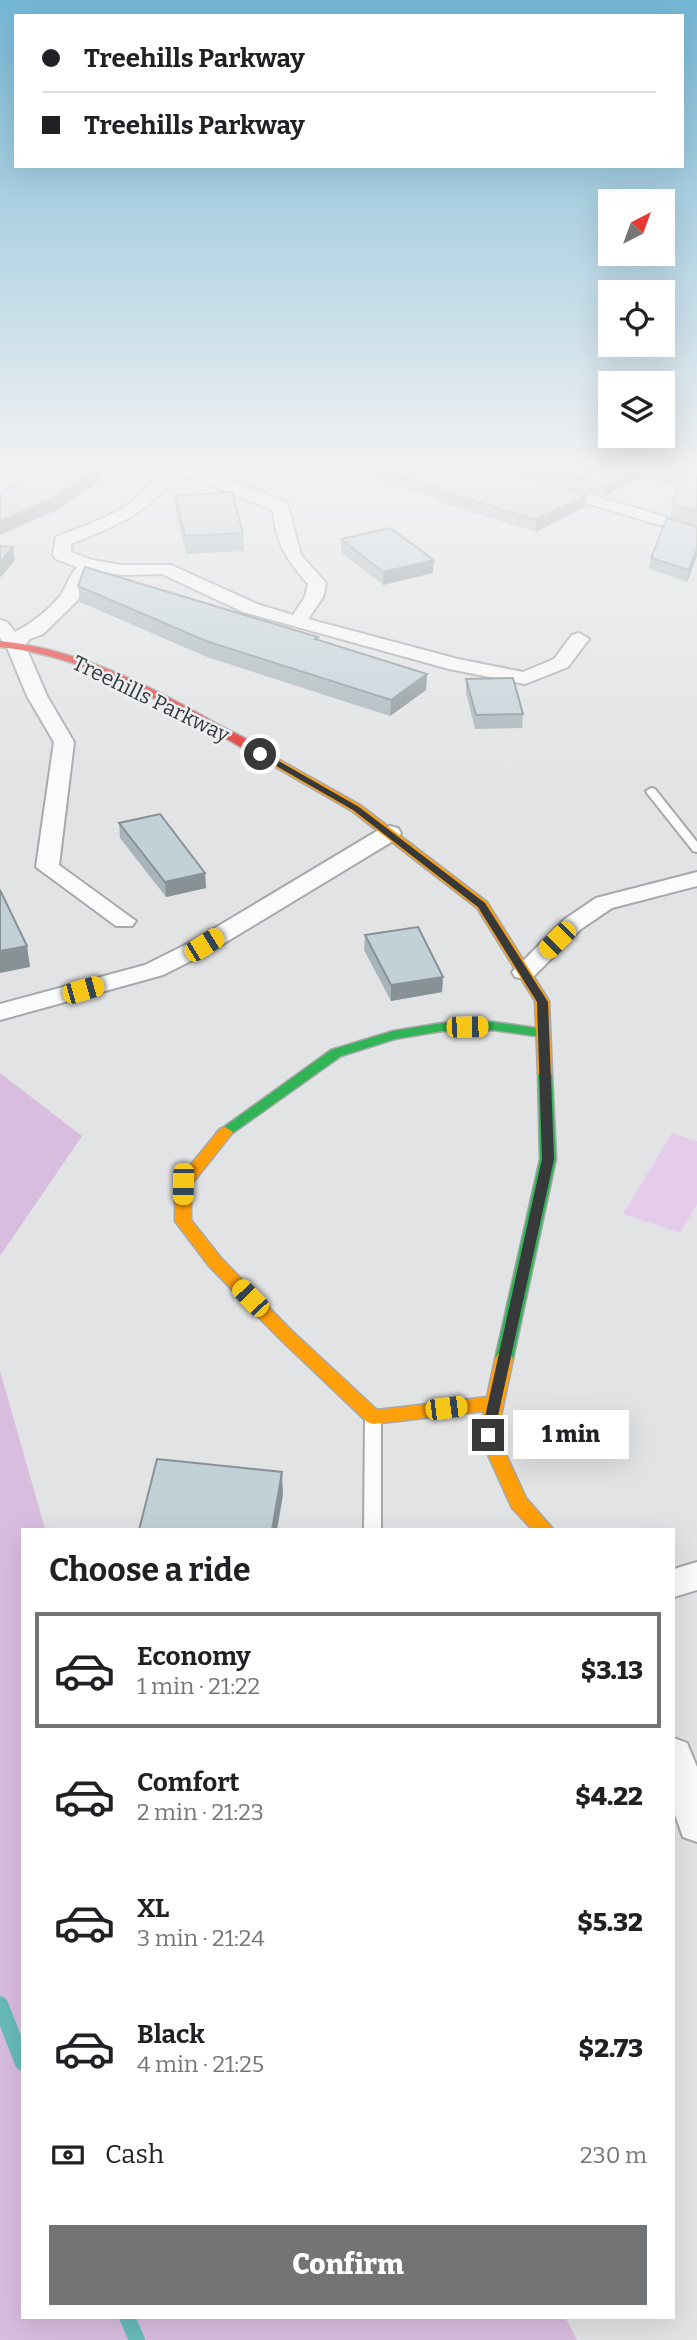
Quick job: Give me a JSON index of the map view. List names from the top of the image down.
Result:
{
  "streets": {
    "street": ["Treehills Parkway"]
  },
  "north": "top right",
  "page": {
    "banner": ["Treehills Parkway", "Treehills Parkway"],
    "bubble": "1 min",
    "heading": "Choose a ride",
    "list": [
      {
        "name": "Economy",
        "note": "1 min · 21:22",
        "value": "$3.13"
      },
      {
        "name": "Comfort",
        "note": "2 min · 21:23",
        "value": "$4.22"
      },
      {
        "name": "XL",
        "note": "3 min · 21:24",
        "value": "$5.32"
      },
      {
        "name": "Black",
        "note": "4 min · 21:25",
        "value": "$2.73"
      }
    ],
    "pay": ["Cash", "230 m"],
    "buttons": "Confirm"
  }
}
